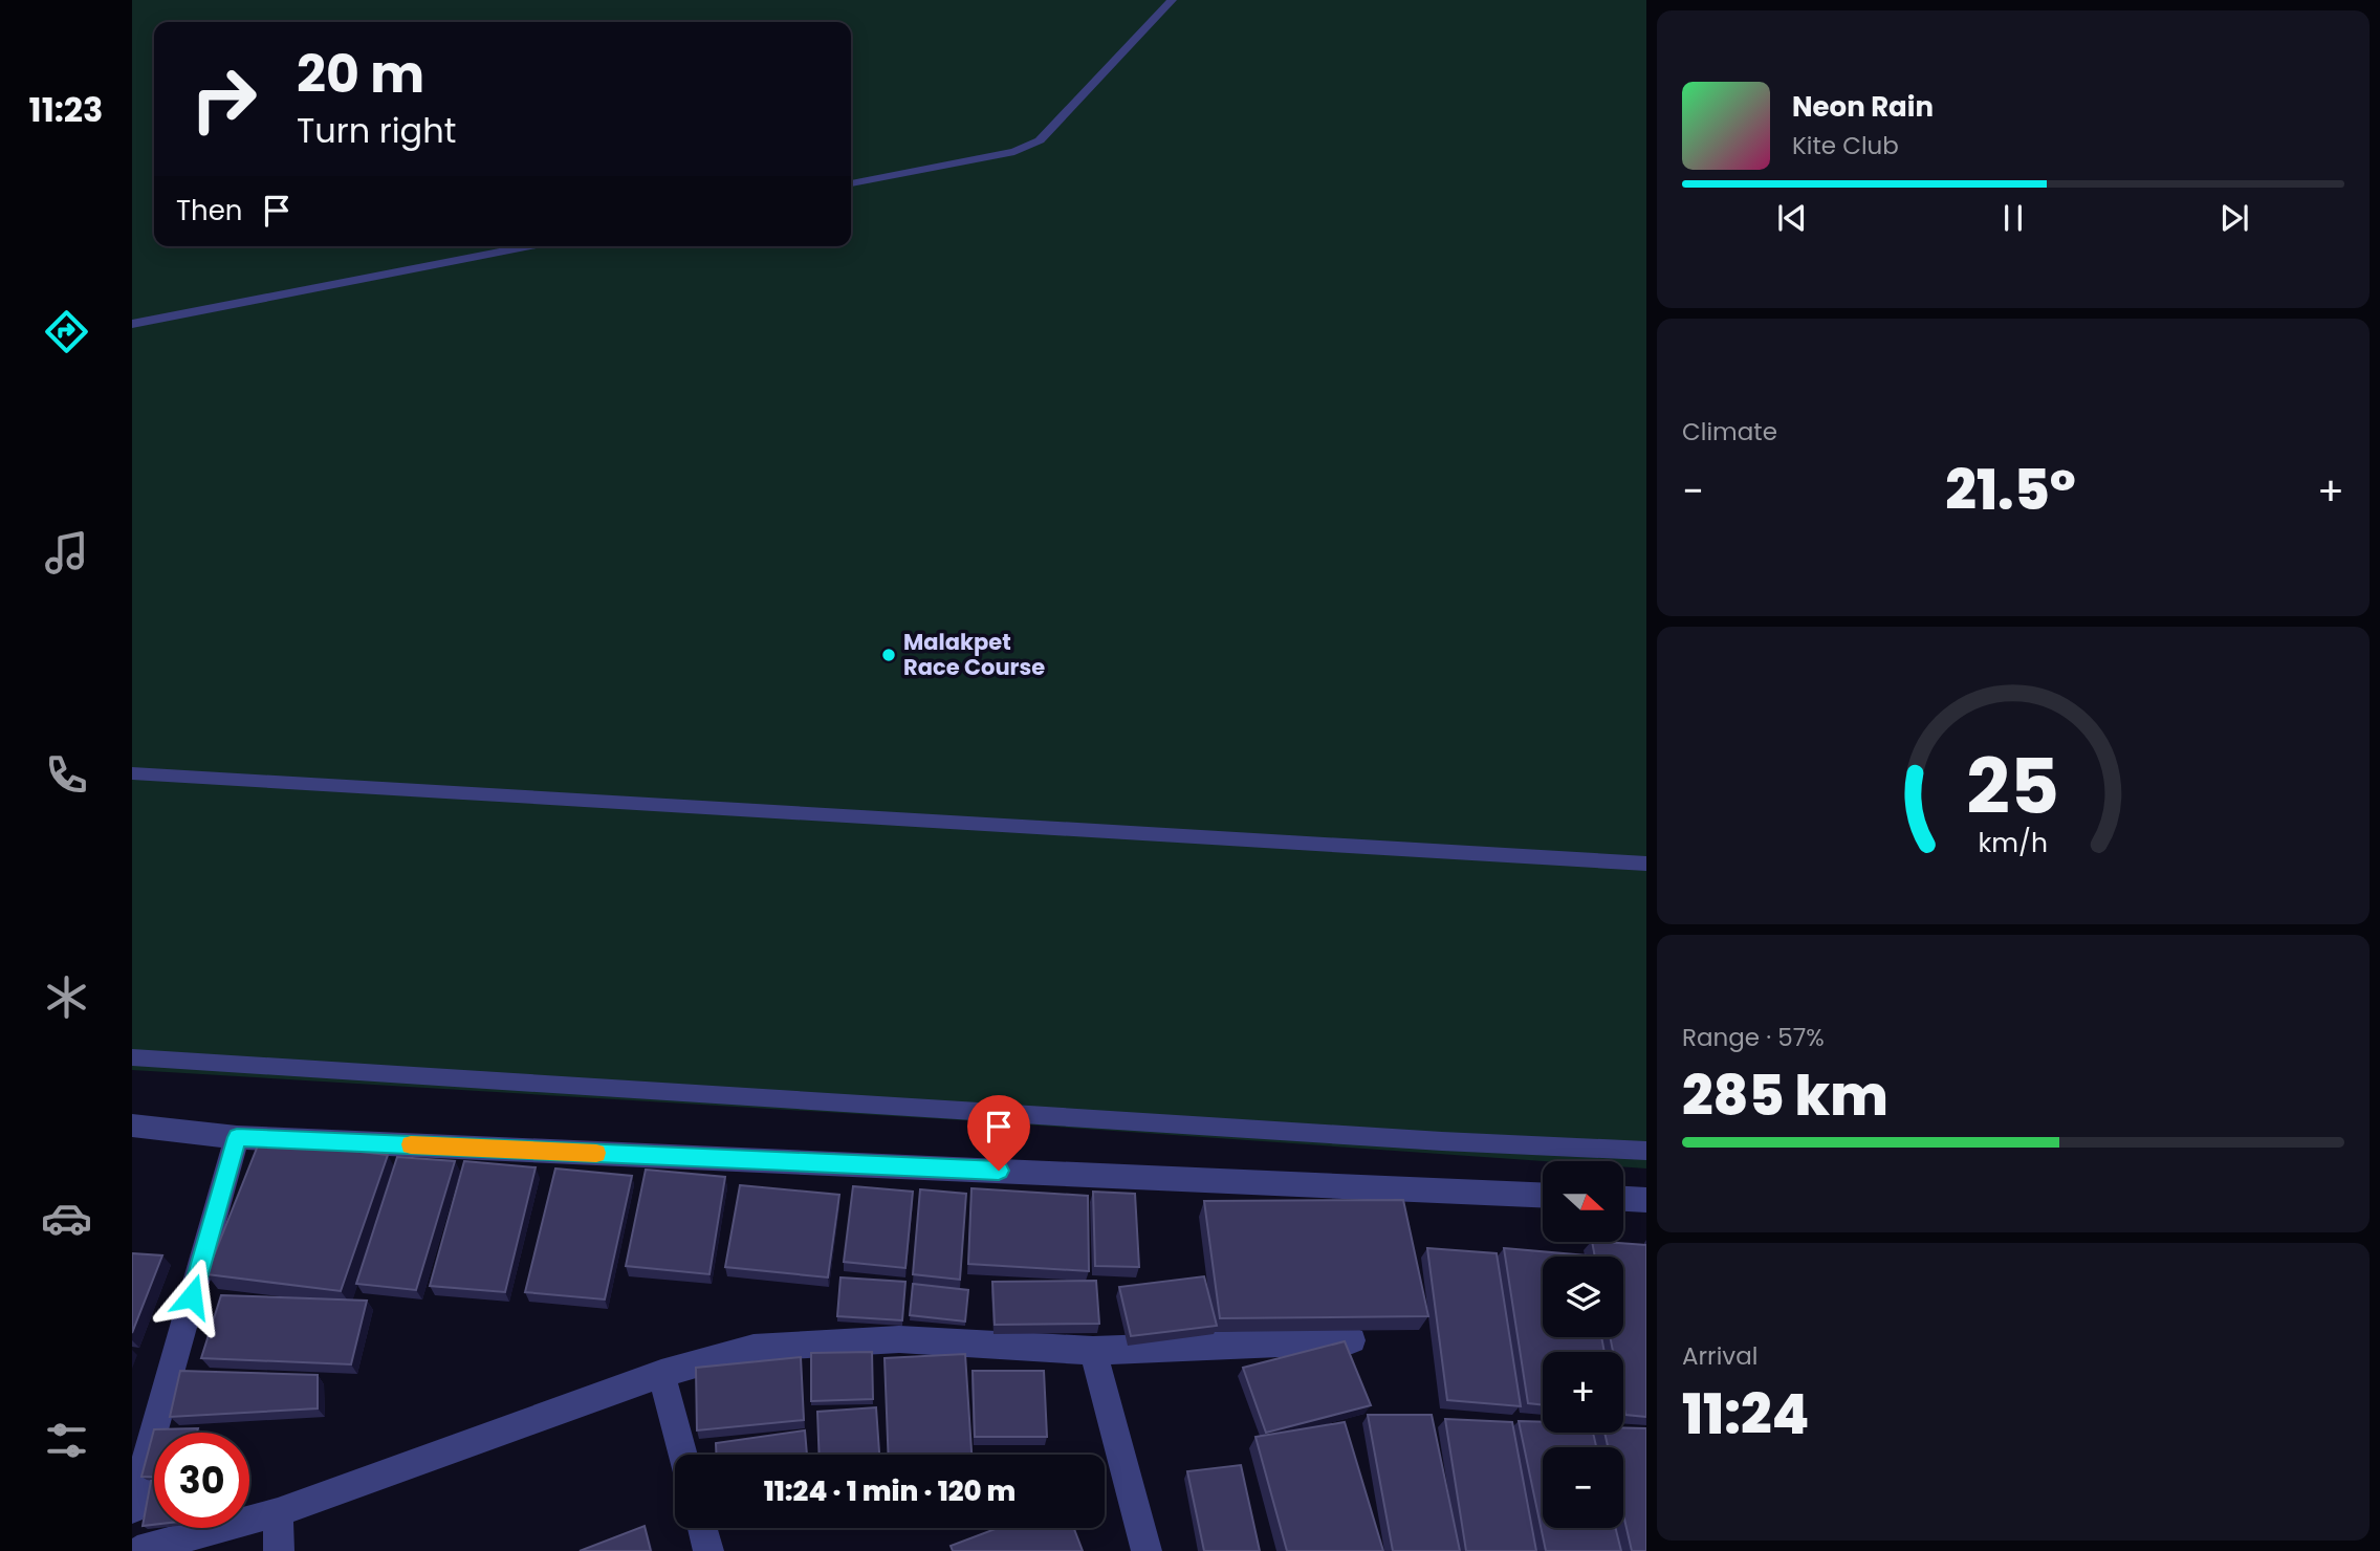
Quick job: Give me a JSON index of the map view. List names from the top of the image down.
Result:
{
  "places": ["Malakpet Race Course"],
  "north": "right",
  "page": {
    "tabs": "11:23",
    "turn": ["20 m", "Turn right"],
    "song": ["Neon Rain", "Kite Club"],
    "then": "Then",
    "tile": [
      "Climate",
      ["Range · 57%", "285 km"],
      ["Arrival", "11:24"]
    ],
    "heat": ["−", "21.5°", "+"],
    "map_buttons": ["+", "−"],
    "limit": "30",
    "trip": "11:24 · 1 min · 120 m",
    "gauge": ["25", "km/h"]
  }
}
